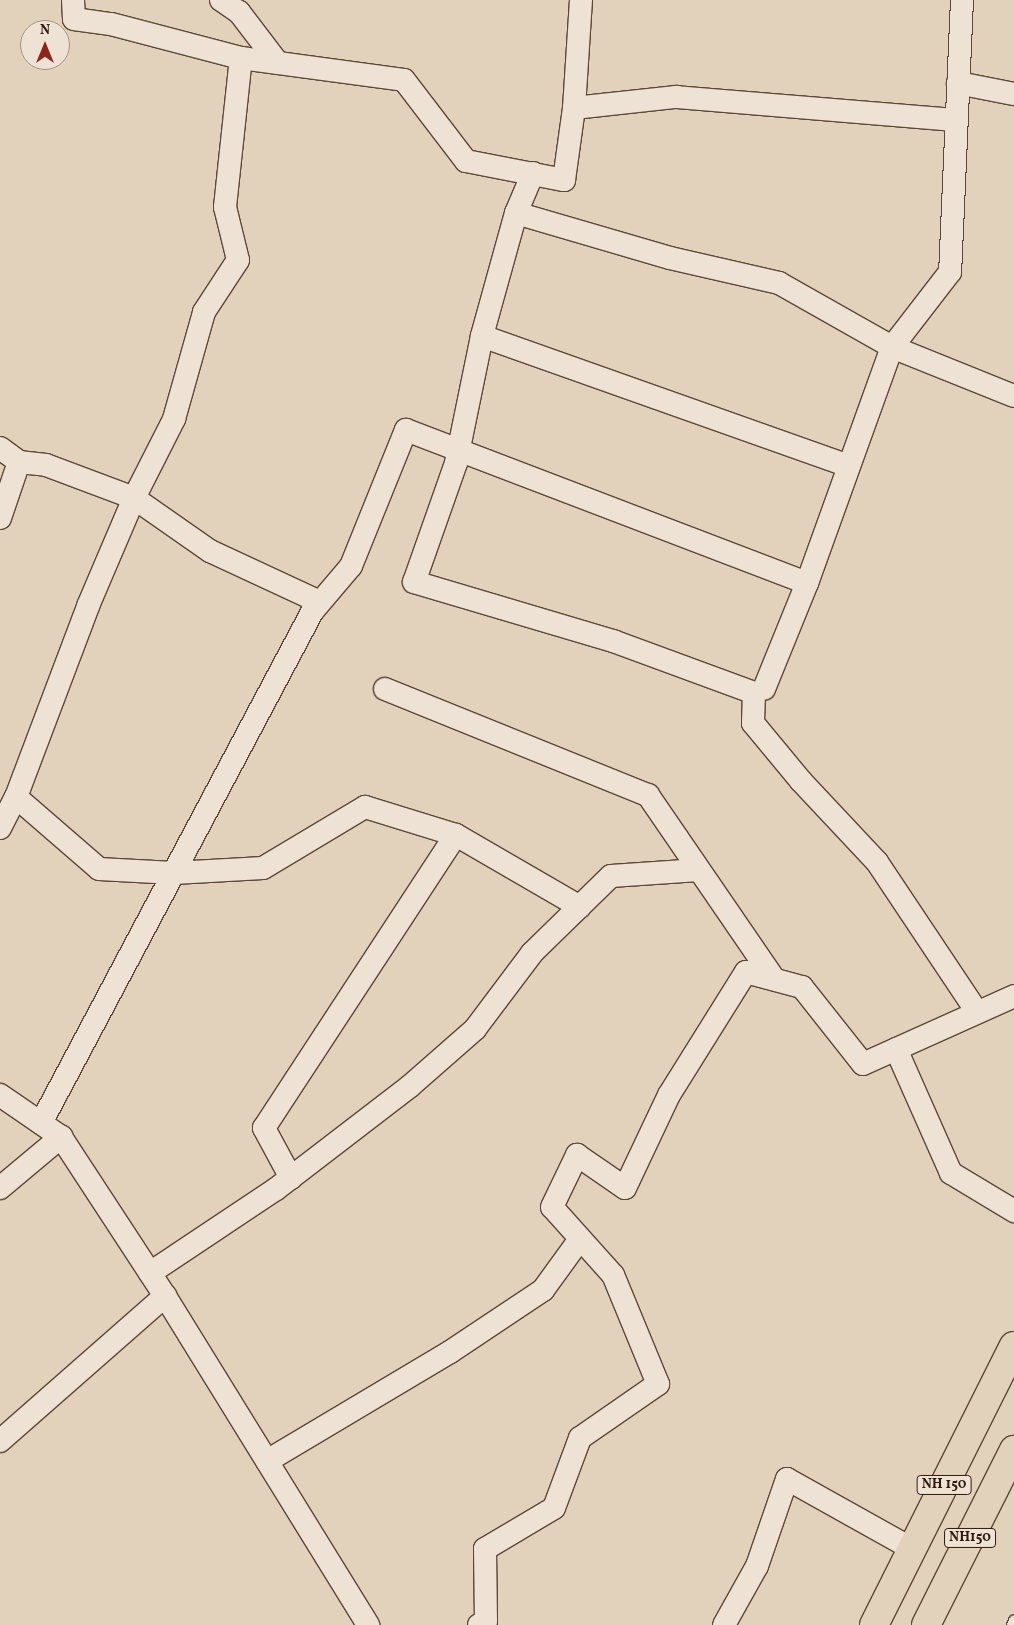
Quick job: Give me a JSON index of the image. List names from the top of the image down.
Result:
{
  "streets": {
    "highway": ["NH 150", "NH150"]
  },
  "north": "top"
}
